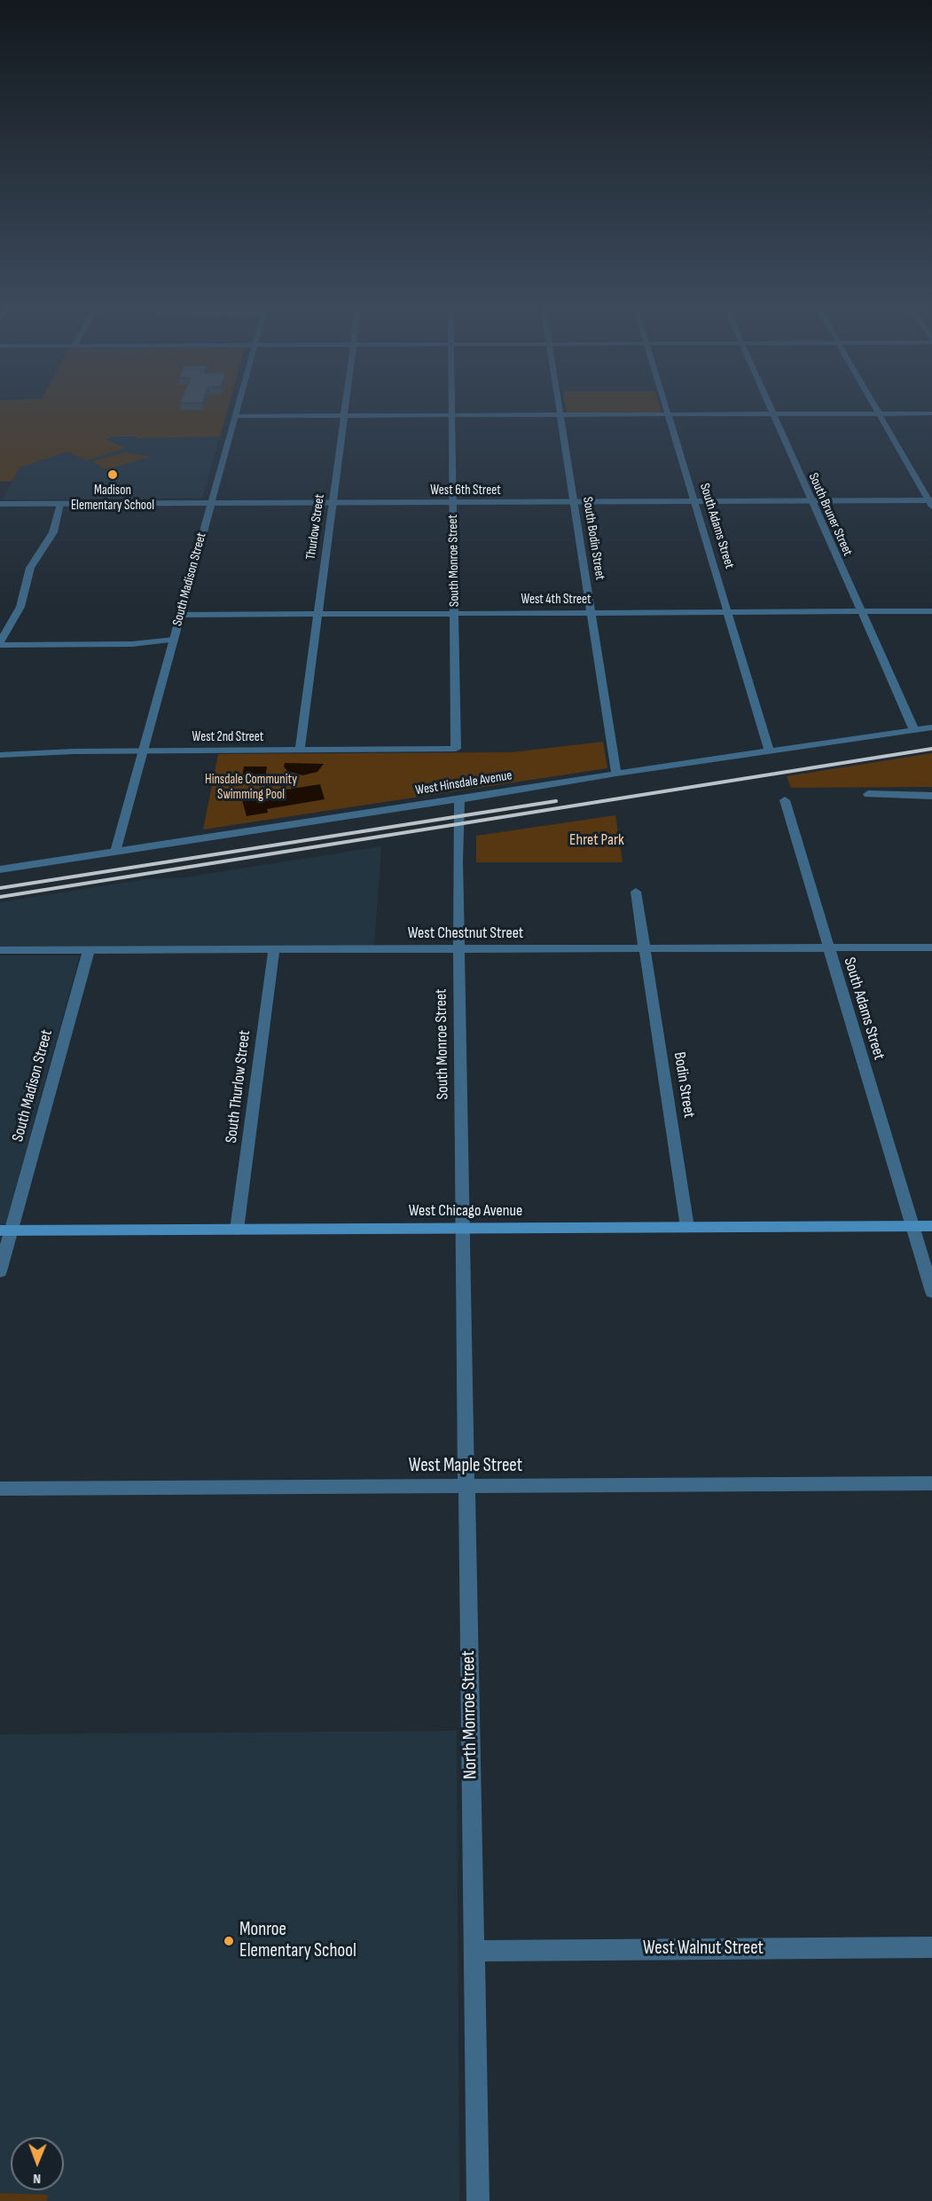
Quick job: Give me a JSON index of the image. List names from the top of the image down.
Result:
{
  "streets": {
    "main road": ["West Chicago Avenue"],
    "street": [
      "West 6th Street",
      "South Bruner Street",
      "South Adams Street",
      "Thurlow Street",
      "South Bodin Street",
      "South Monroe Street",
      "South Madison Street",
      "West 4th Street",
      "West 2nd Street",
      "West Hinsdale Avenue",
      "West Chestnut Street",
      "Bodin Street",
      "South Thurlow Street",
      "West Maple Street",
      "North Monroe Street",
      "West Walnut Street"
    ]
  },
  "crossings": [
    ["West 6th Street", "South Bruner Street"],
    ["West 6th Street", "South Adams Street"],
    ["West 6th Street", "Thurlow Street"],
    ["West 6th Street", "South Bodin Street"],
    ["West 6th Street", "South Monroe Street"],
    ["West 6th Street", "South Madison Street"],
    ["South Bruner Street", "West 4th Street"],
    ["South Bruner Street", "West Hinsdale Avenue"],
    ["South Adams Street", "West 4th Street"],
    ["South Adams Street", "West Hinsdale Avenue"],
    ["South Adams Street", "West Chestnut Street"],
    ["South Adams Street", "West Chicago Avenue"],
    ["Thurlow Street", "West 4th Street"],
    ["Thurlow Street", "West 2nd Street"],
    ["South Bodin Street", "West 4th Street"],
    ["South Bodin Street", "West Hinsdale Avenue"],
    ["South Monroe Street", "West 4th Street"],
    ["South Monroe Street", "West 2nd Street"],
    ["South Monroe Street", "West Hinsdale Avenue"],
    ["South Monroe Street", "West Chestnut Street"],
    ["South Monroe Street", "West Chicago Avenue"],
    ["South Monroe Street", "North Monroe Street"],
    ["South Madison Street", "West 4th Street"],
    ["South Madison Street", "West 2nd Street"],
    ["South Madison Street", "West Hinsdale Avenue"],
    ["South Madison Street", "West Chestnut Street"],
    ["South Madison Street", "West Chicago Avenue"],
    ["West Chestnut Street", "Bodin Street"],
    ["West Chestnut Street", "South Thurlow Street"],
    ["Bodin Street", "West Chicago Avenue"],
    ["South Thurlow Street", "West Chicago Avenue"],
    ["West Chicago Avenue", "North Monroe Street"],
    ["West Maple Street", "North Monroe Street"],
    ["North Monroe Street", "West Walnut Street"]
  ],
  "parks": ["Hinsdale Community Swimming Pool", "Ehret Park"],
  "places": ["Madison Elementary School", "Monroe Elementary School"],
  "north": "bottom"
}
